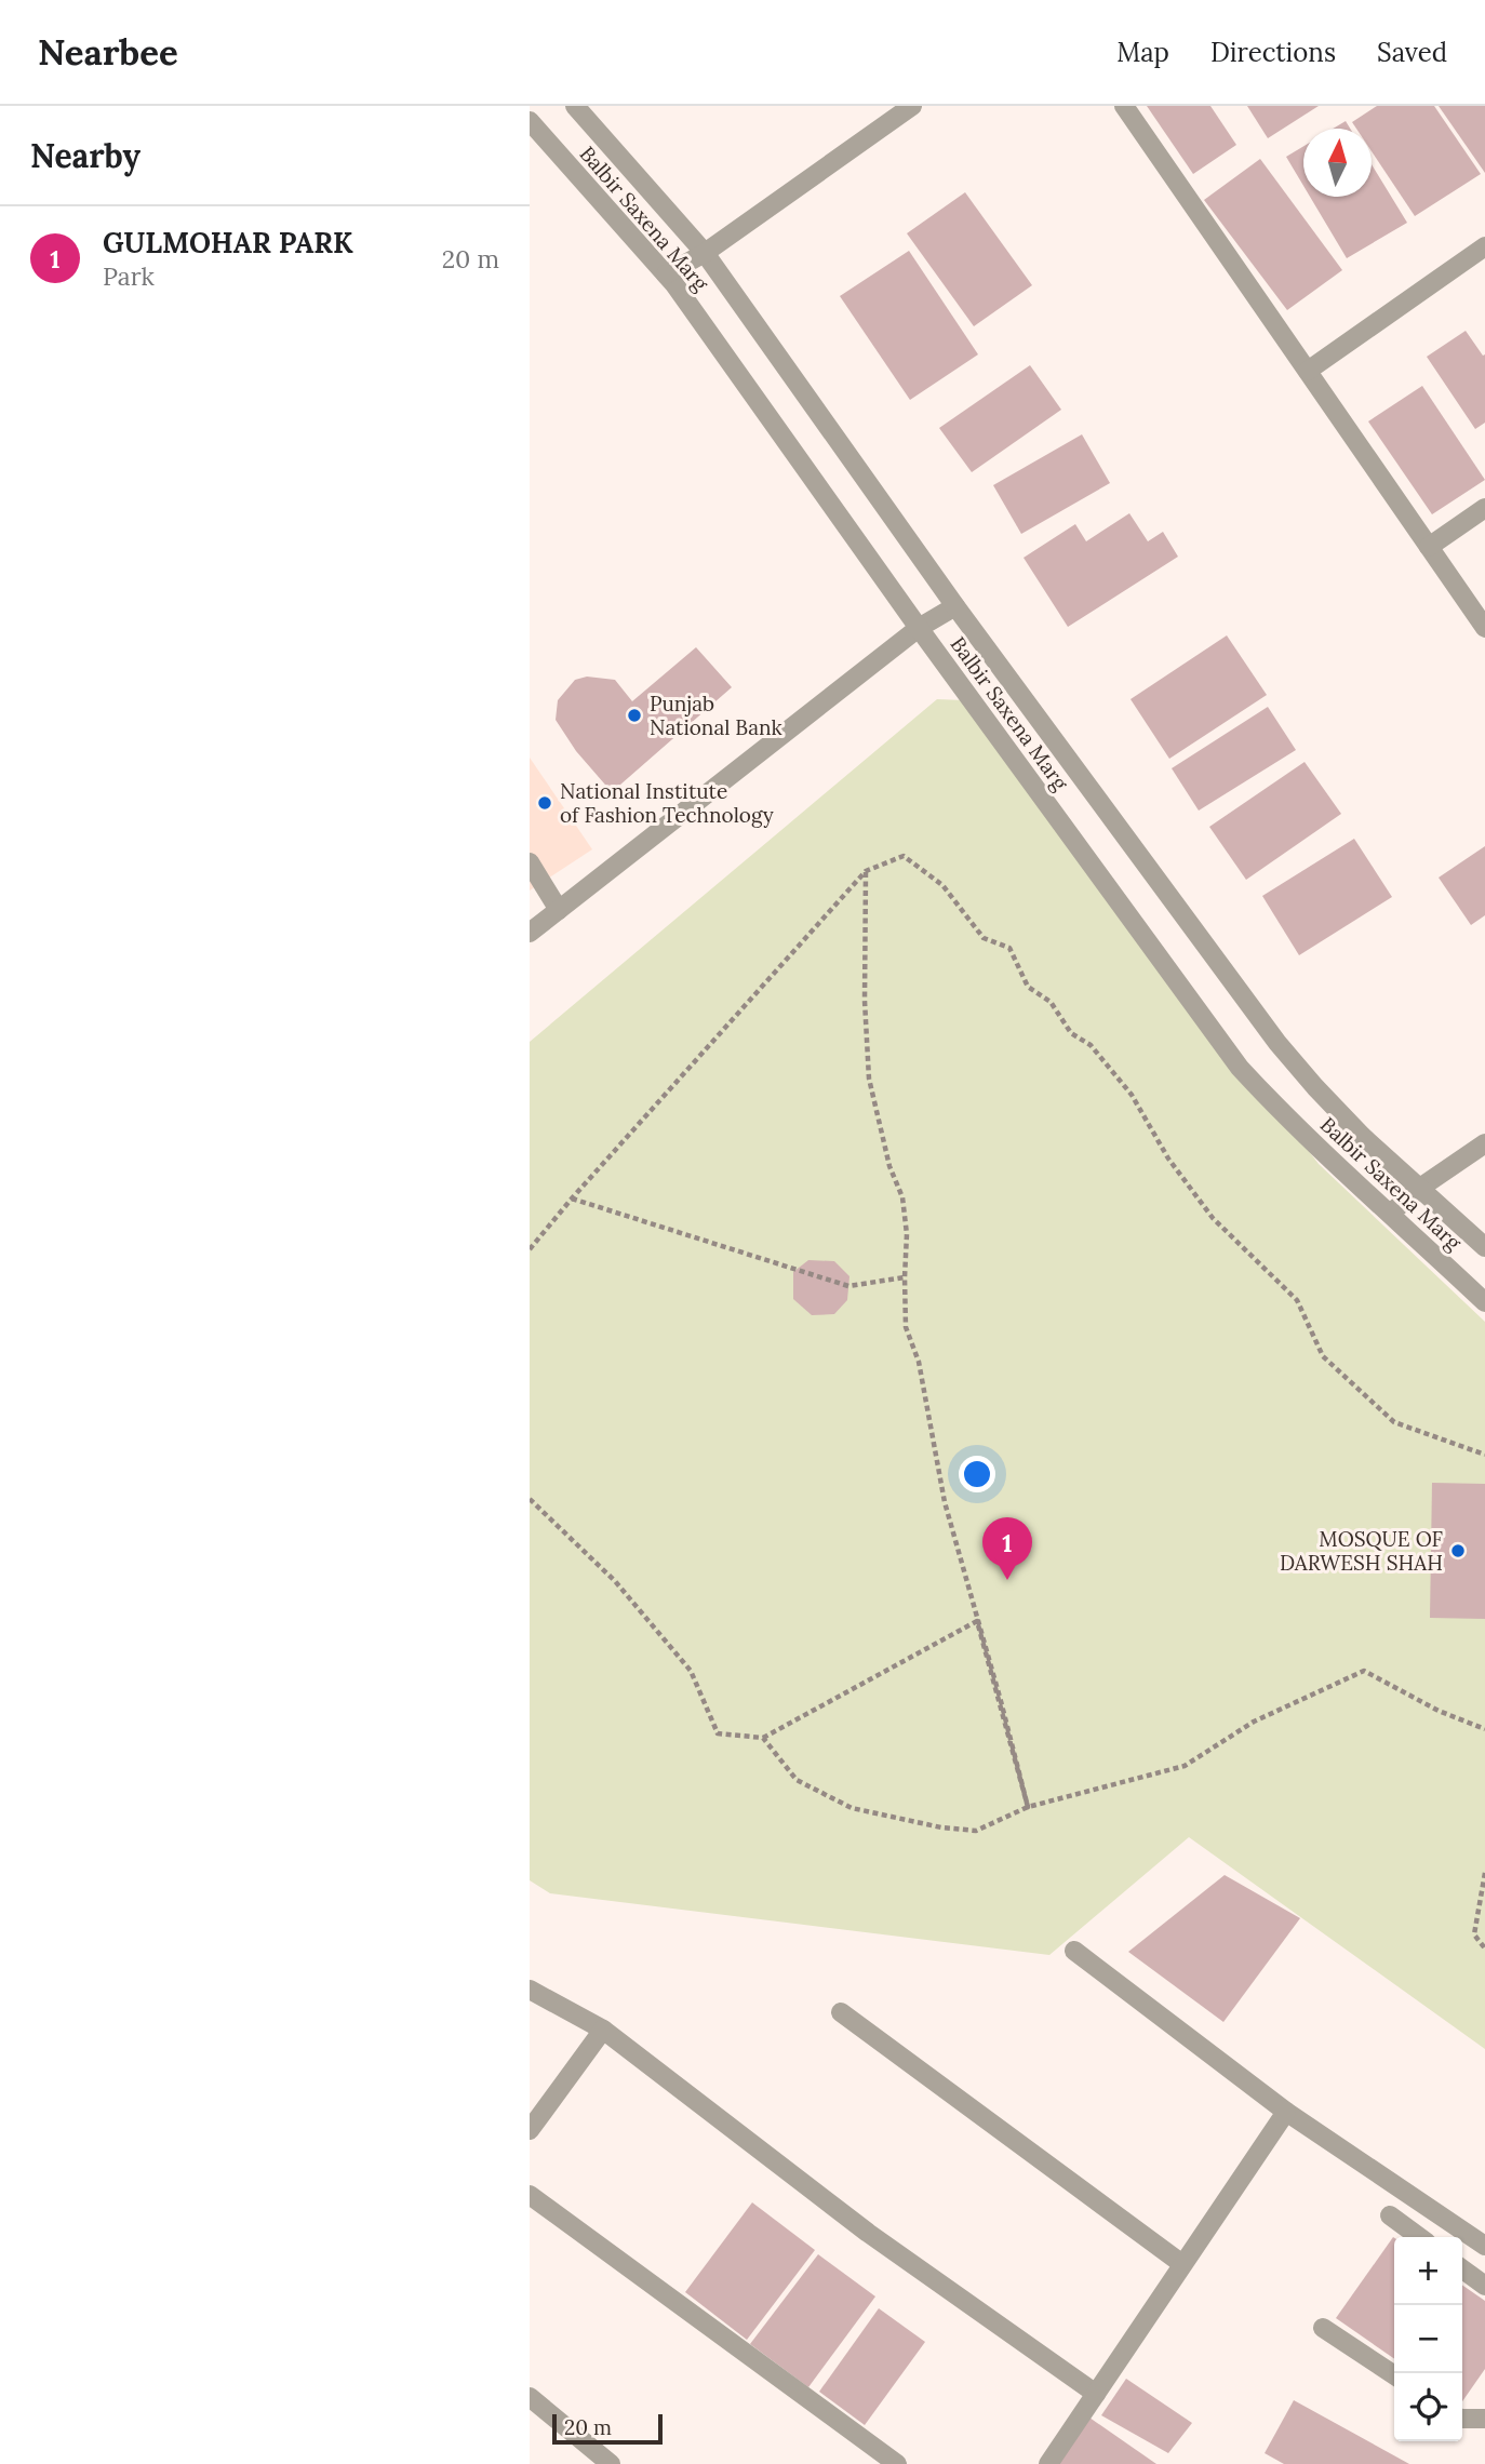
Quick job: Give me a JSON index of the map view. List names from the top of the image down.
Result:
{
  "streets": {
    "street": ["Balbir Saxena Marg"]
  },
  "places": ["Punjab National Bank", "National Institute of Fashion Technology", "MOSQUE OF DARWESH SHAH"],
  "scale_bar": "20 m",
  "north": "top",
  "page": {
    "header": "Nearbee",
    "nav": ["Map", "Directions", "Saved"],
    "heading": "Nearby",
    "list": [
      {
        "mark": "1",
        "name": "GULMOHAR PARK",
        "note": "Park",
        "value": "20 m"
      }
    ],
    "pins": "1",
    "map_buttons": ["+", "−"],
    "scale": "20 m"
  }
}
